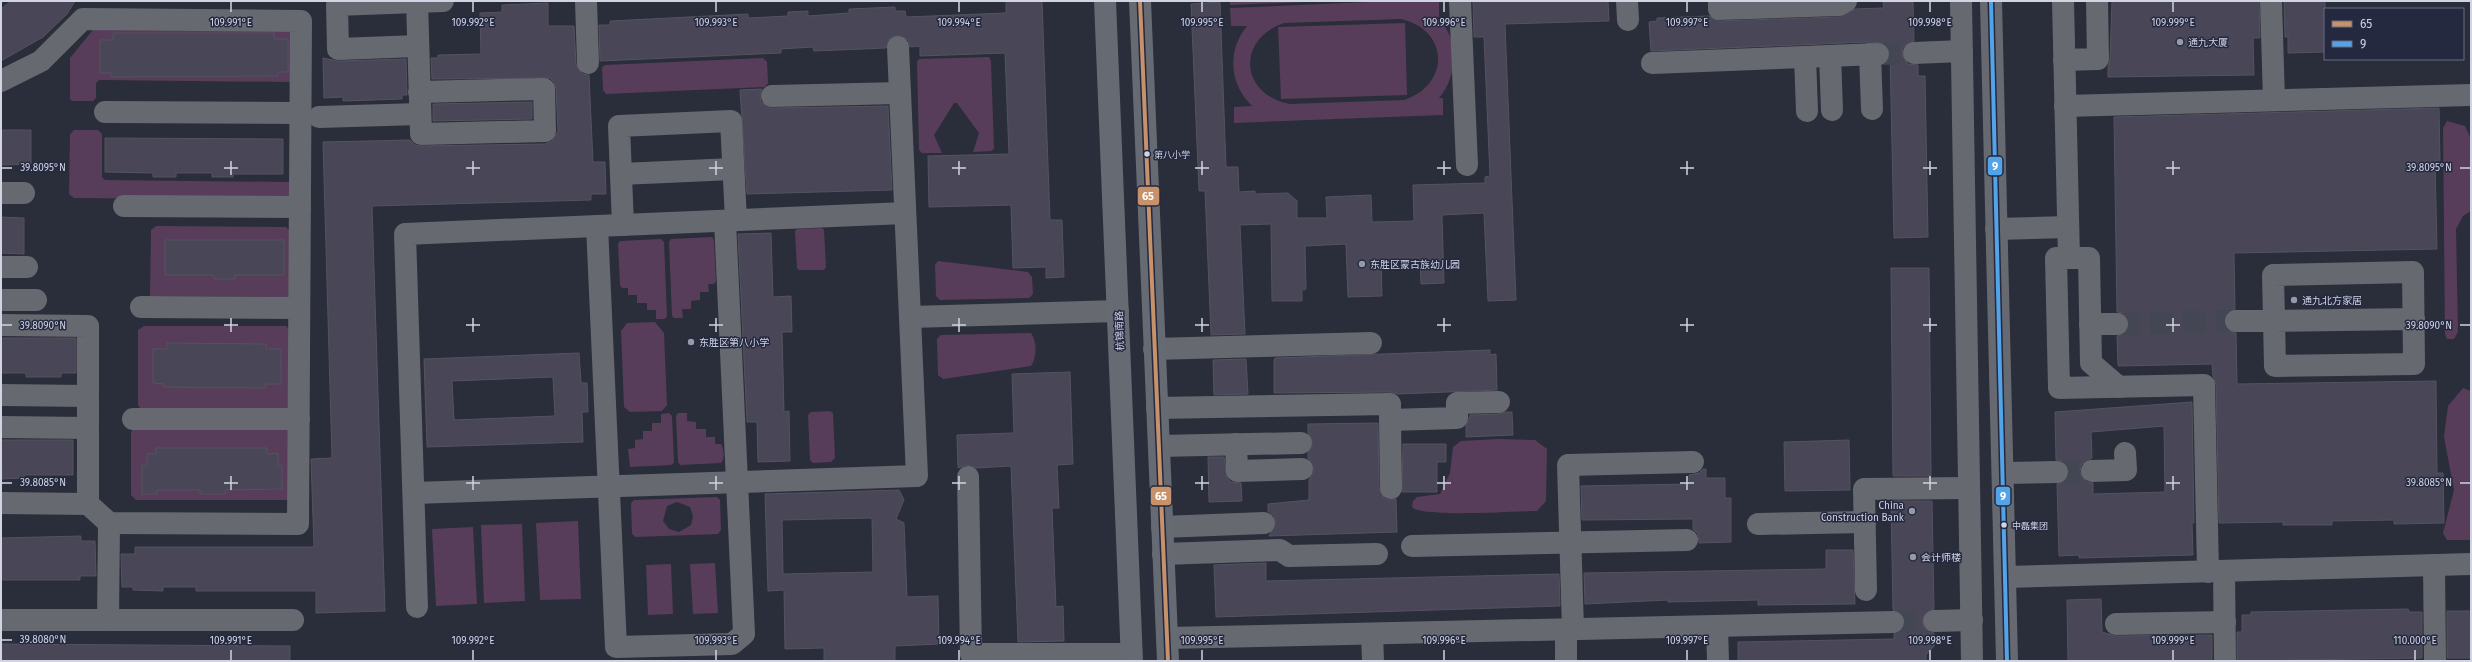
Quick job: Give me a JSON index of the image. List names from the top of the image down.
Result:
{
  "streets": {
    "main road": ["杭锦南路"]
  },
  "places": [
    "通九大厦",
    "第八小学",
    "东胜区蒙古族幼儿园",
    "通九北方家居",
    "东胜区第八小学",
    "China Construction Bank",
    "中磊集团",
    "会计师楼"
  ],
  "lines": ["transit line 65", "transit line 9"],
  "legend": ["65", "9"],
  "coordinates": [
    "109.991°E",
    "109.992°E",
    "109.993°E",
    "109.994°E",
    "109.995°E",
    "109.996°E",
    "109.997°E",
    "109.998°E",
    "109.999°E",
    "39.8095°N",
    "39.8090°N",
    "39.8085°N",
    "39.8080°N",
    "110.000°E"
  ]
}
